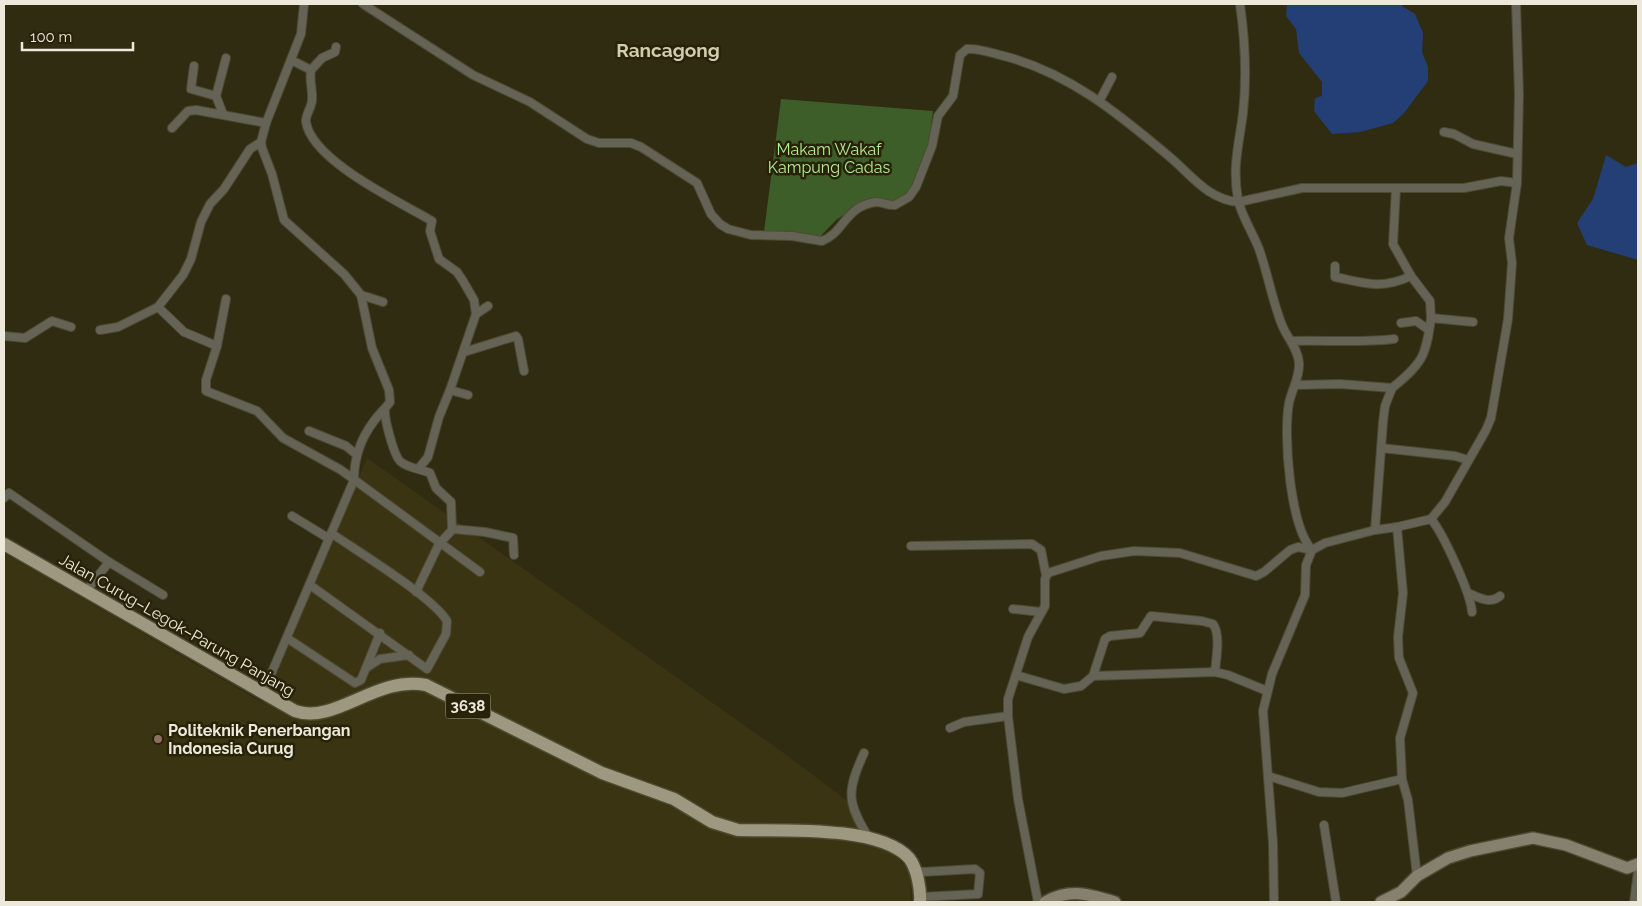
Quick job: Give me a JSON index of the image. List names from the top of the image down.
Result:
{
  "streets": {
    "main road": ["Jalan Curug–Legok–Parung Panjang", "3638"]
  },
  "districts": ["Rancagong"],
  "parks": ["Makam Wakaf Kampung Cadas"],
  "places": ["Politeknik Penerbangan Indonesia Curug"],
  "scale_bar": "100 m"
}
